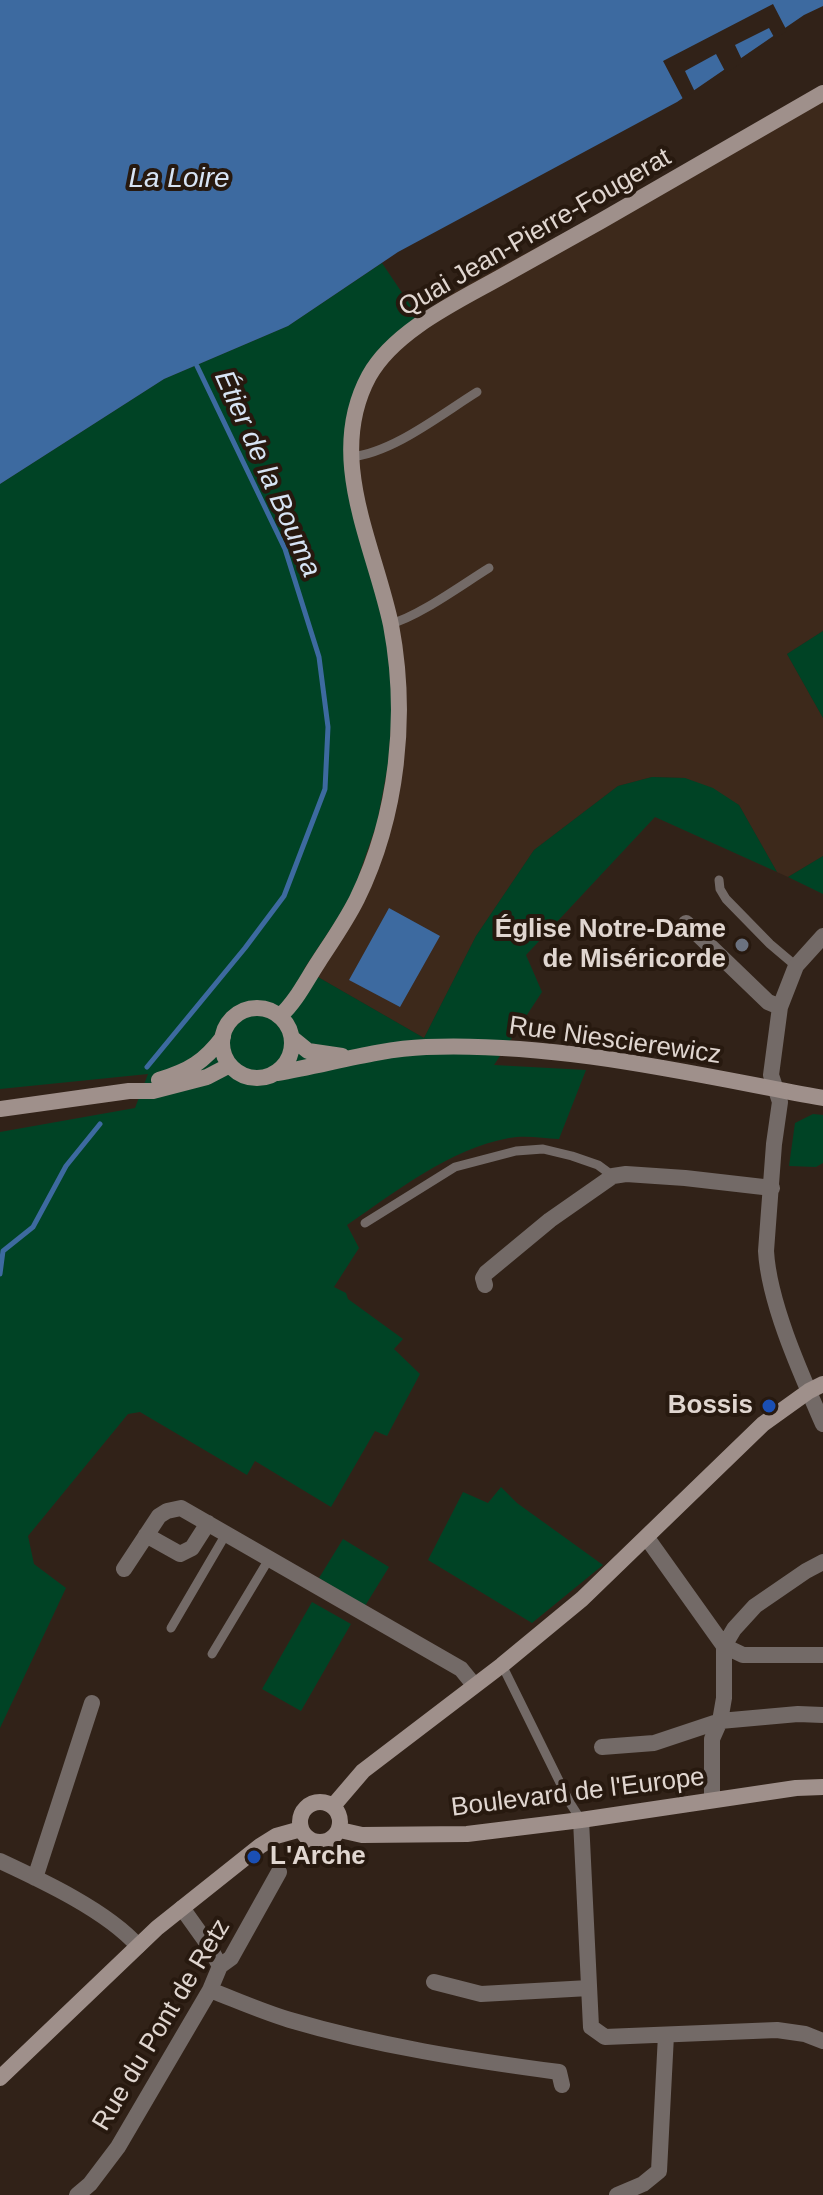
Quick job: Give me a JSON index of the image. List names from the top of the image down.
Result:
{
  "streets": {
    "street": [
      "Quai Jean-Pierre-Fougerat",
      "Rue Niescierewicz",
      "Boulevard de l'Europe",
      "Rue du Pont de Retz"
    ]
  },
  "crossings": [
    ["Quai Jean-Pierre-Fougerat", "Rue Niescierewicz"]
  ],
  "water": ["La Loire", "Étier de la Bouma"],
  "places": ["Église Notre-Dame de Miséricorde", "Bossis", "L'Arche"]
}
